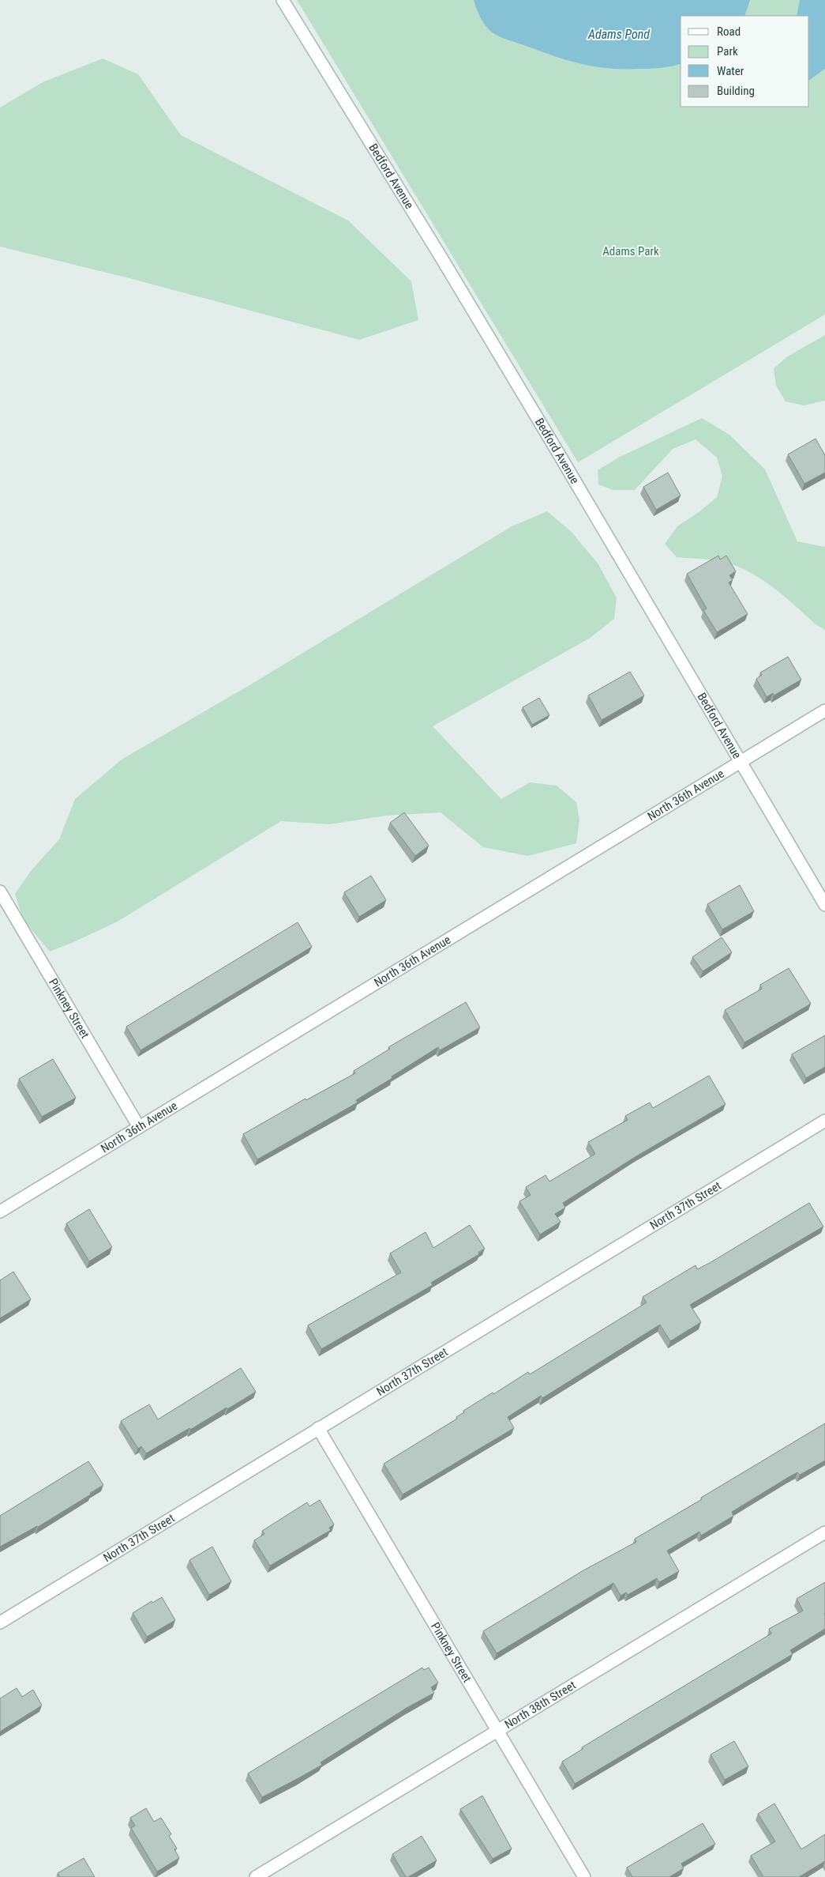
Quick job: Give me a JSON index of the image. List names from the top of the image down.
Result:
{
  "streets": {
    "street": [
      "Bedford Avenue",
      "North 36th Avenue",
      "Pinkney Street",
      "North 37th Street",
      "North 38th Street"
    ]
  },
  "crossings": [
    ["Bedford Avenue", "North 36th Avenue"],
    ["North 36th Avenue", "Pinkney Street"],
    ["Pinkney Street", "North 37th Street"],
    ["Pinkney Street", "North 38th Street"]
  ],
  "water": ["Adams Pond"],
  "parks": ["Adams Park"],
  "legend": [
    "Road",
    "Park",
    "Water",
    "Building"
  ]
}
